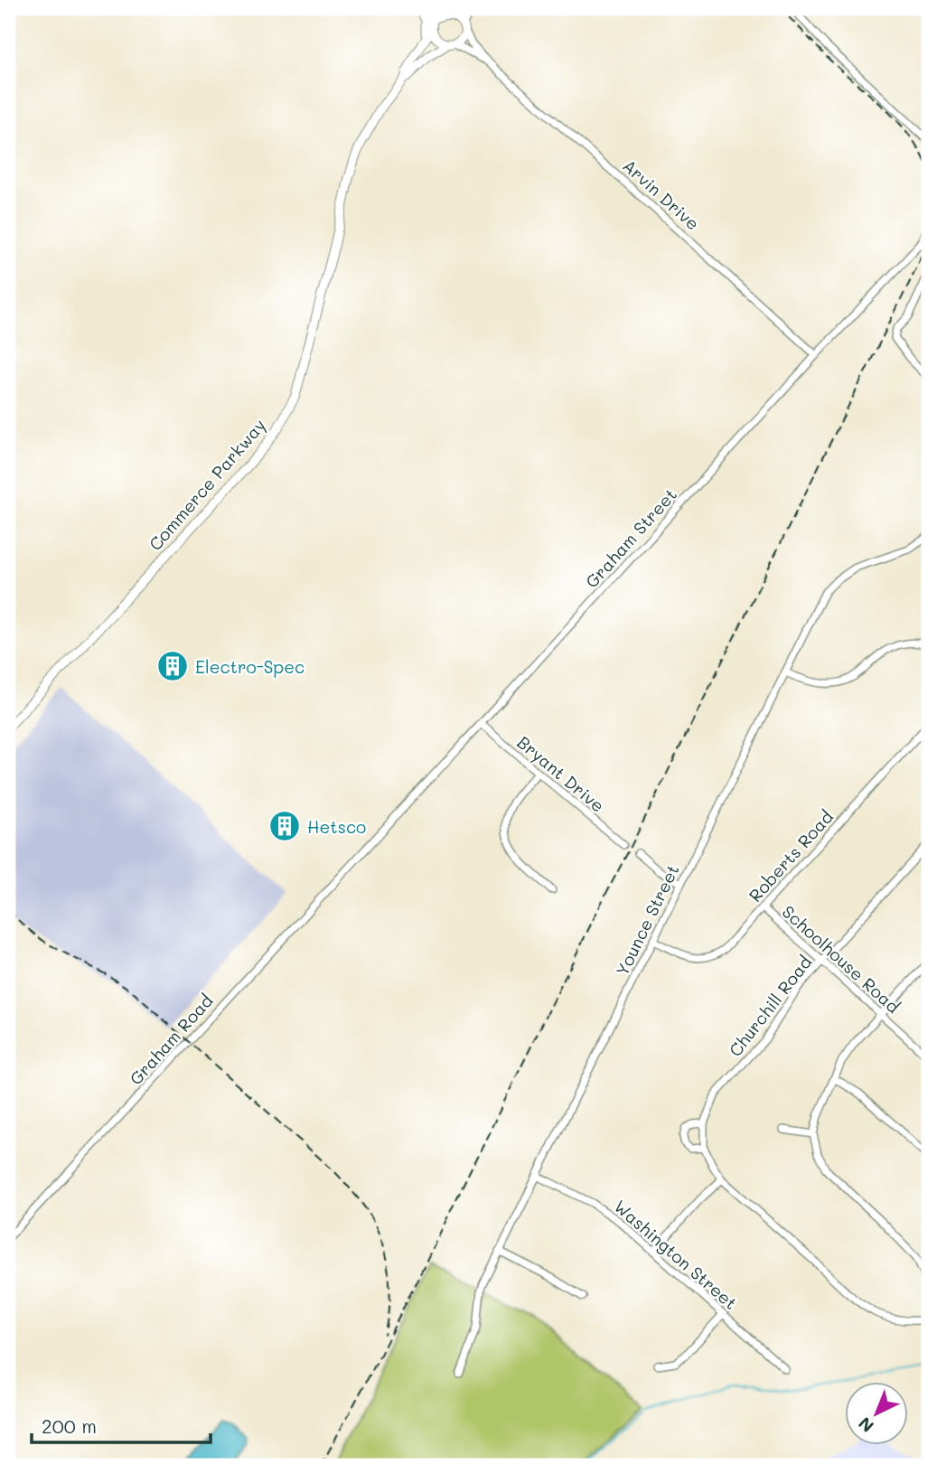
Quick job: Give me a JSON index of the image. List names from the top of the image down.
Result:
{
  "streets": {
    "street": [
      "Arvin Drive",
      "Commerce Parkway",
      "Graham Street",
      "Bryant Drive",
      "Roberts Road",
      "Younce Street",
      "Schoolhouse Road",
      "Churchill Road",
      "Graham Road",
      "Washington Street"
    ]
  },
  "crossings": [
    ["Arvin Drive", "Commerce Parkway"],
    ["Arvin Drive", "Graham Street"],
    ["Graham Street", "Bryant Drive"],
    ["Graham Street", "Graham Road"],
    ["Roberts Road", "Younce Street"],
    ["Roberts Road", "Schoolhouse Road"],
    ["Younce Street", "Washington Street"],
    ["Schoolhouse Road", "Churchill Road"]
  ],
  "places": {
    "building": ["Electro-Spec", "Hetsco"]
  },
  "scale_bar": "200 m",
  "north": "bottom left"
}
